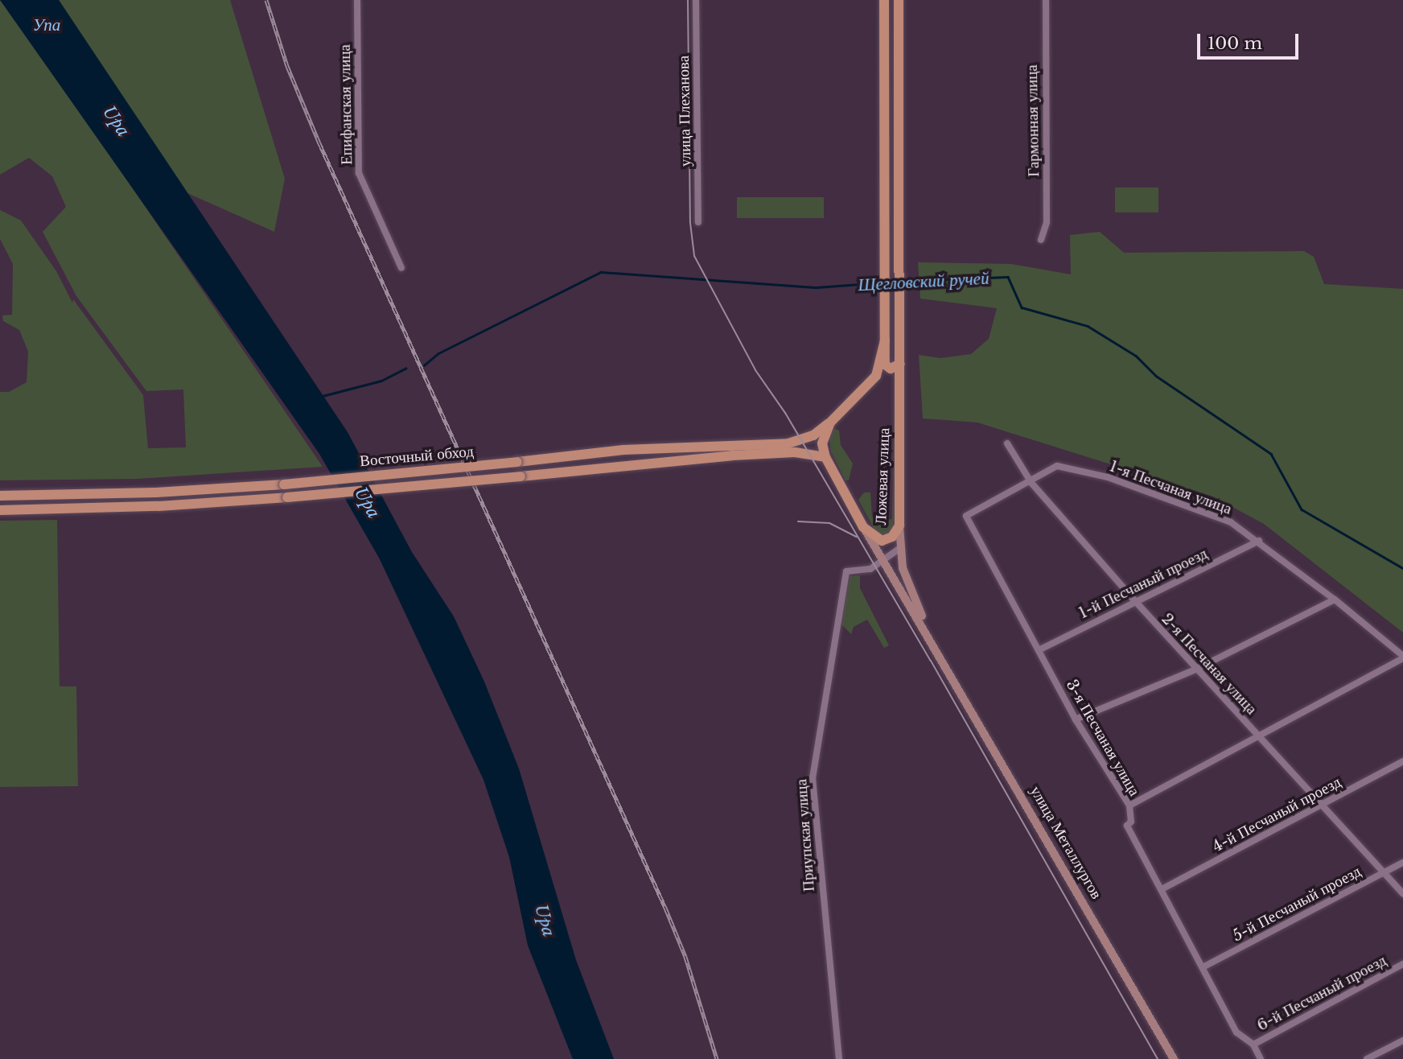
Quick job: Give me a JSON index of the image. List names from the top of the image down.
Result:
{
  "streets": {
    "main road": ["Восточный обход", "Ложевая улица", "улица Металлургов"],
    "street": [
      "Епифанская улица",
      "улица Плеханова",
      "Гармонная улица",
      "1-я Песчаная улица",
      "1-й Песчаный проезд",
      "2-я Песчаная улица",
      "3-я Песчаная улица",
      "4-й Песчаный проезд",
      "Приупская улица",
      "5-й Песчаный проезд",
      "6-й Песчаный проезд"
    ]
  },
  "crossings": [
    ["Восточный обход", "Ложевая улица"],
    ["Ложевая улица", "улица Металлургов"],
    ["1-я Песчаная улица", "1-й Песчаный проезд"],
    ["1-я Песчаная улица", "2-я Песчаная улица"],
    ["1-я Песчаная улица", "3-я Песчаная улица"],
    ["1-й Песчаный проезд", "2-я Песчаная улица"],
    ["1-й Песчаный проезд", "3-я Песчаная улица"],
    ["2-я Песчаная улица", "4-й Песчаный проезд"],
    ["2-я Песчаная улица", "5-й Песчаный проезд"],
    ["3-я Песчаная улица", "4-й Песчаный проезд"],
    ["3-я Песчаная улица", "5-й Песчаный проезд"],
    ["3-я Песчаная улица", "6-й Песчаный проезд"],
    ["Приупская улица", "улица Металлургов"]
  ],
  "water": ["Упа", "Upa", "Щегловский ручей"],
  "scale_bar": "100 m"
}
